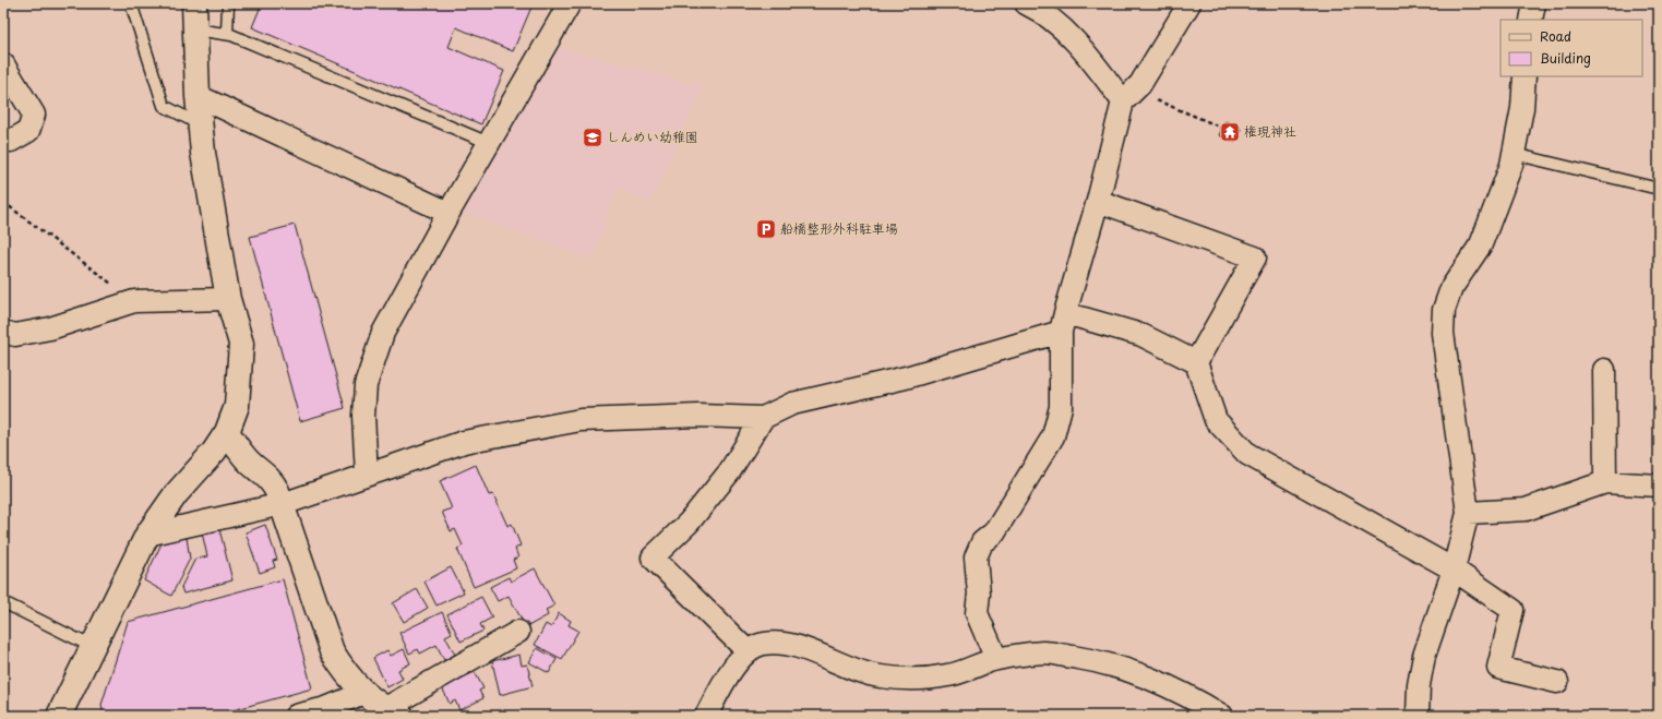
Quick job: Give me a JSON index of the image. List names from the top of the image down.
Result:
{
  "places": {
    "temple": ["権現神社"],
    "school or university": ["しんめい幼稚園"],
    "parking": ["船橋整形外科駐車場"]
  },
  "legend": ["Road", "Building"]
}
